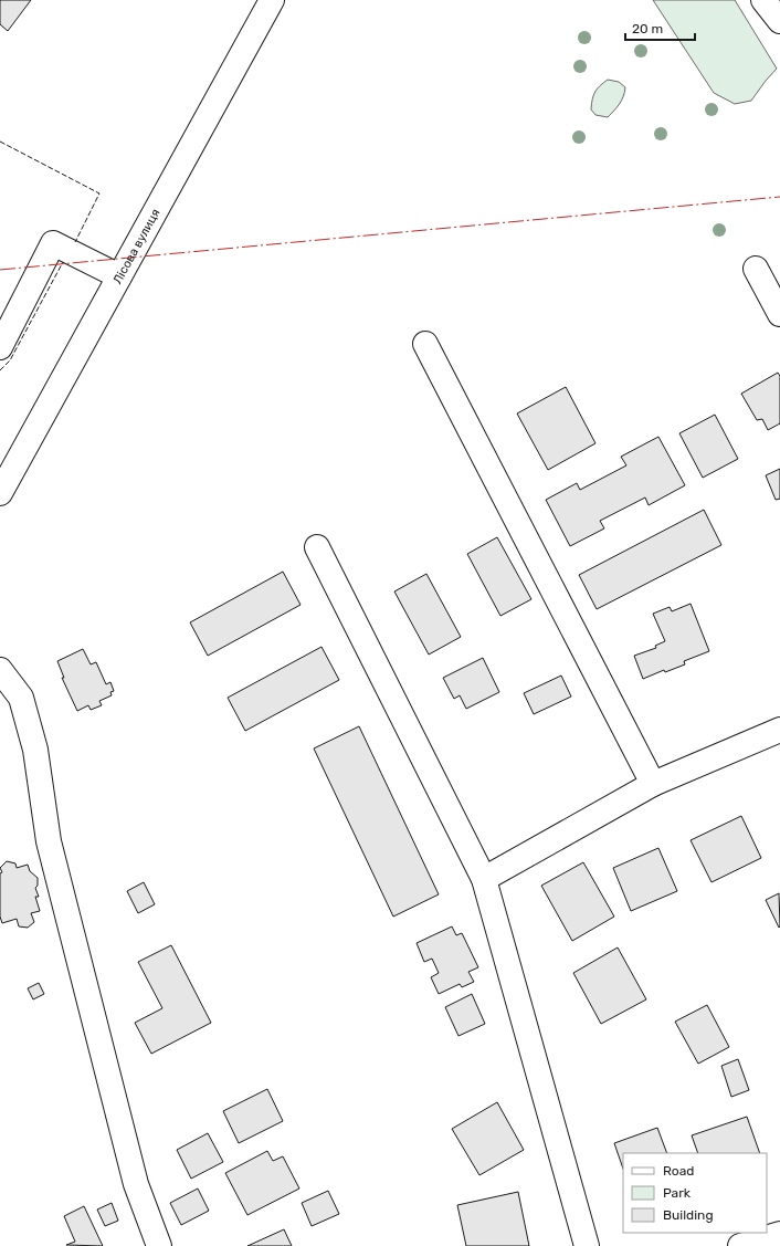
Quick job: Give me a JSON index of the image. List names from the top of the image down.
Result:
{
  "streets": {
    "main road": ["Лісова вулиця"]
  },
  "legend": ["Road", "Park", "Building"],
  "scale_bar": "20 m"
}
